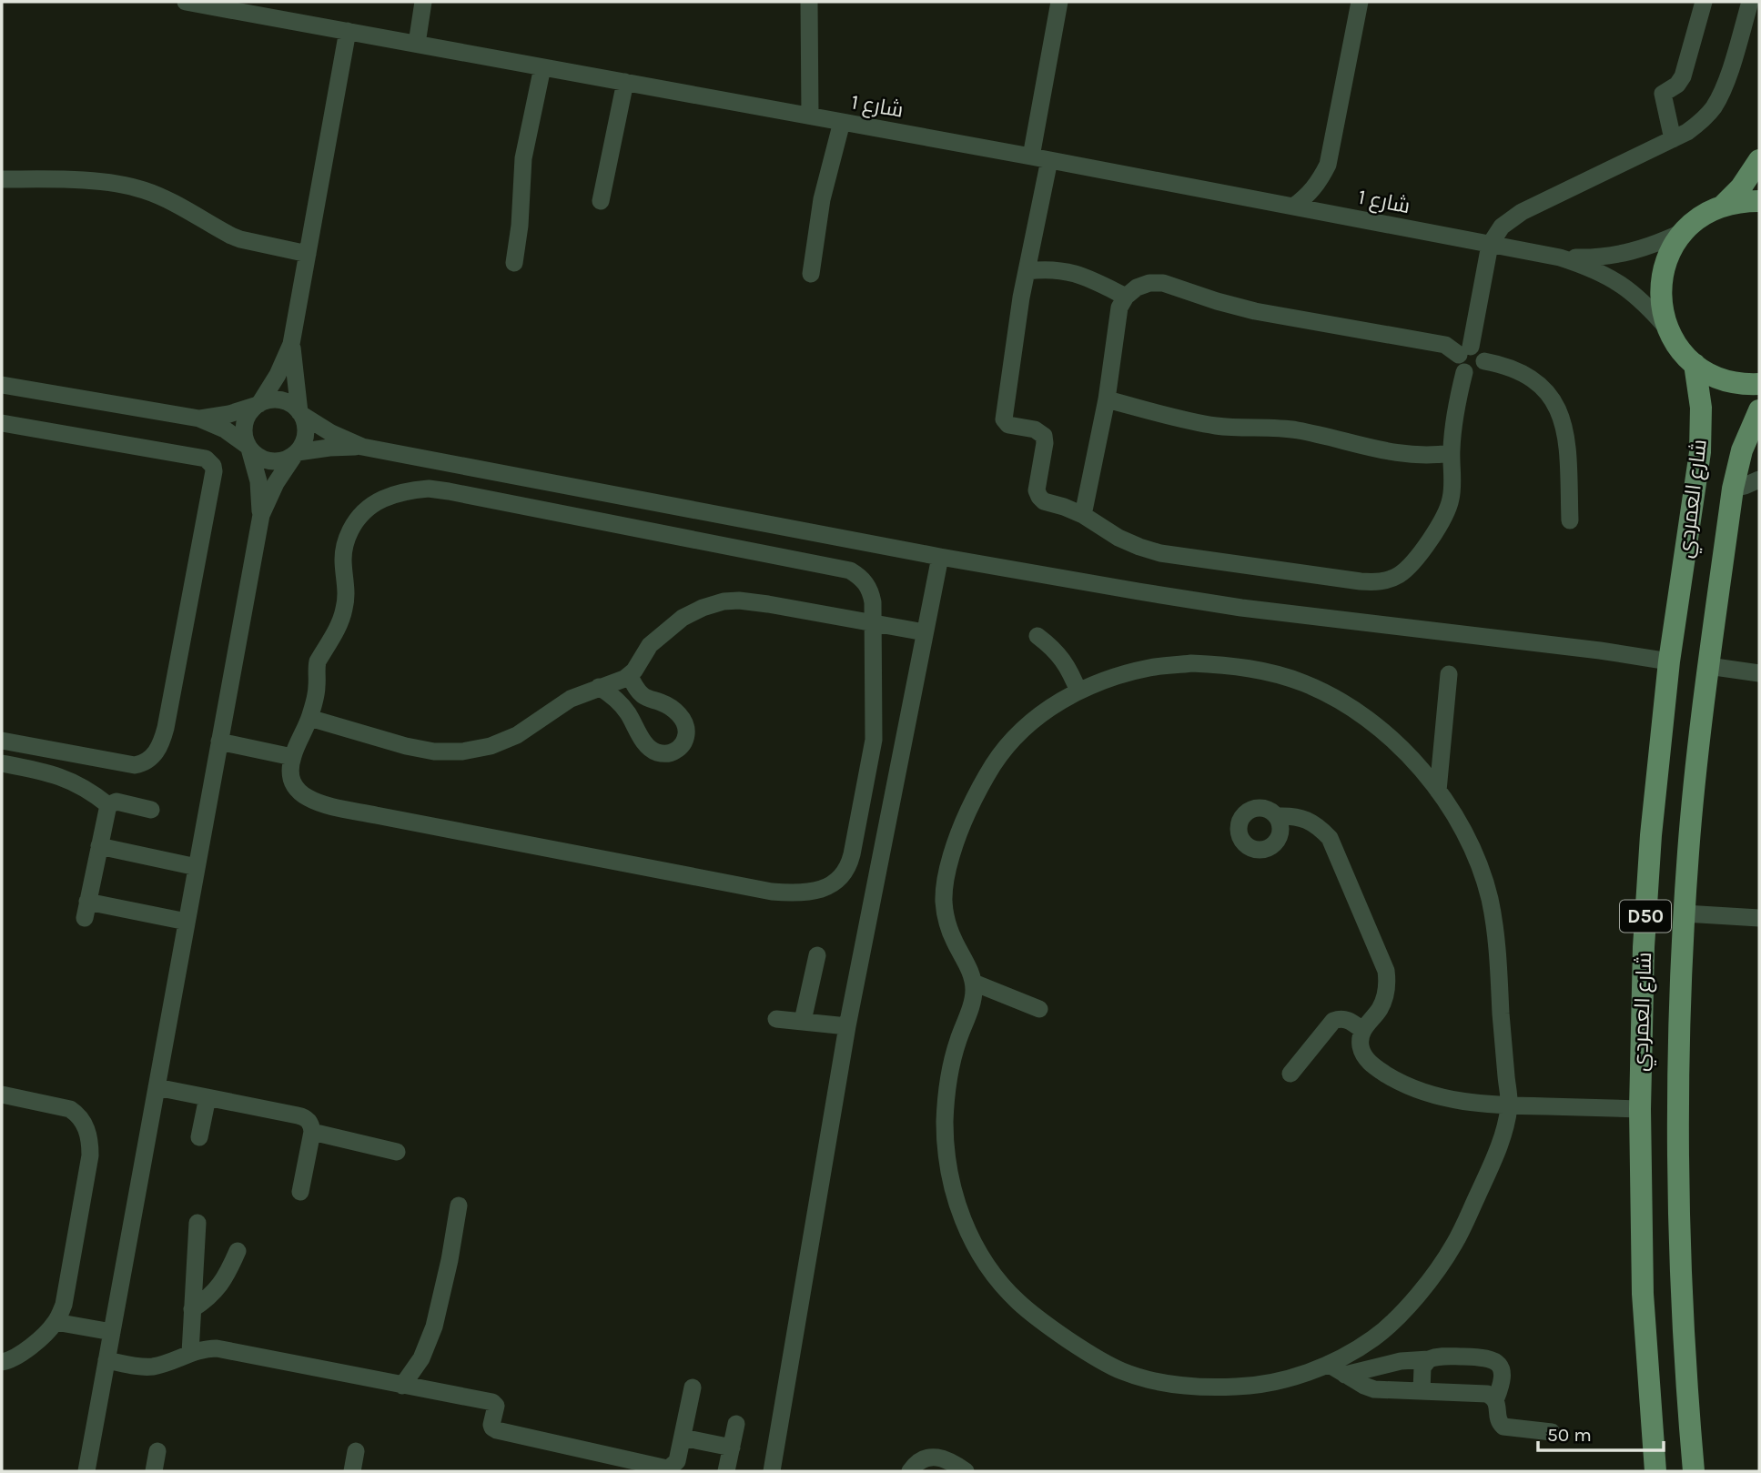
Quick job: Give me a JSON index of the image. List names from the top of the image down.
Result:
{
  "streets": {
    "main road": ["شارع العمردي", "D50"],
    "street": ["شارع 1"]
  },
  "scale_bar": "50 m"
}
